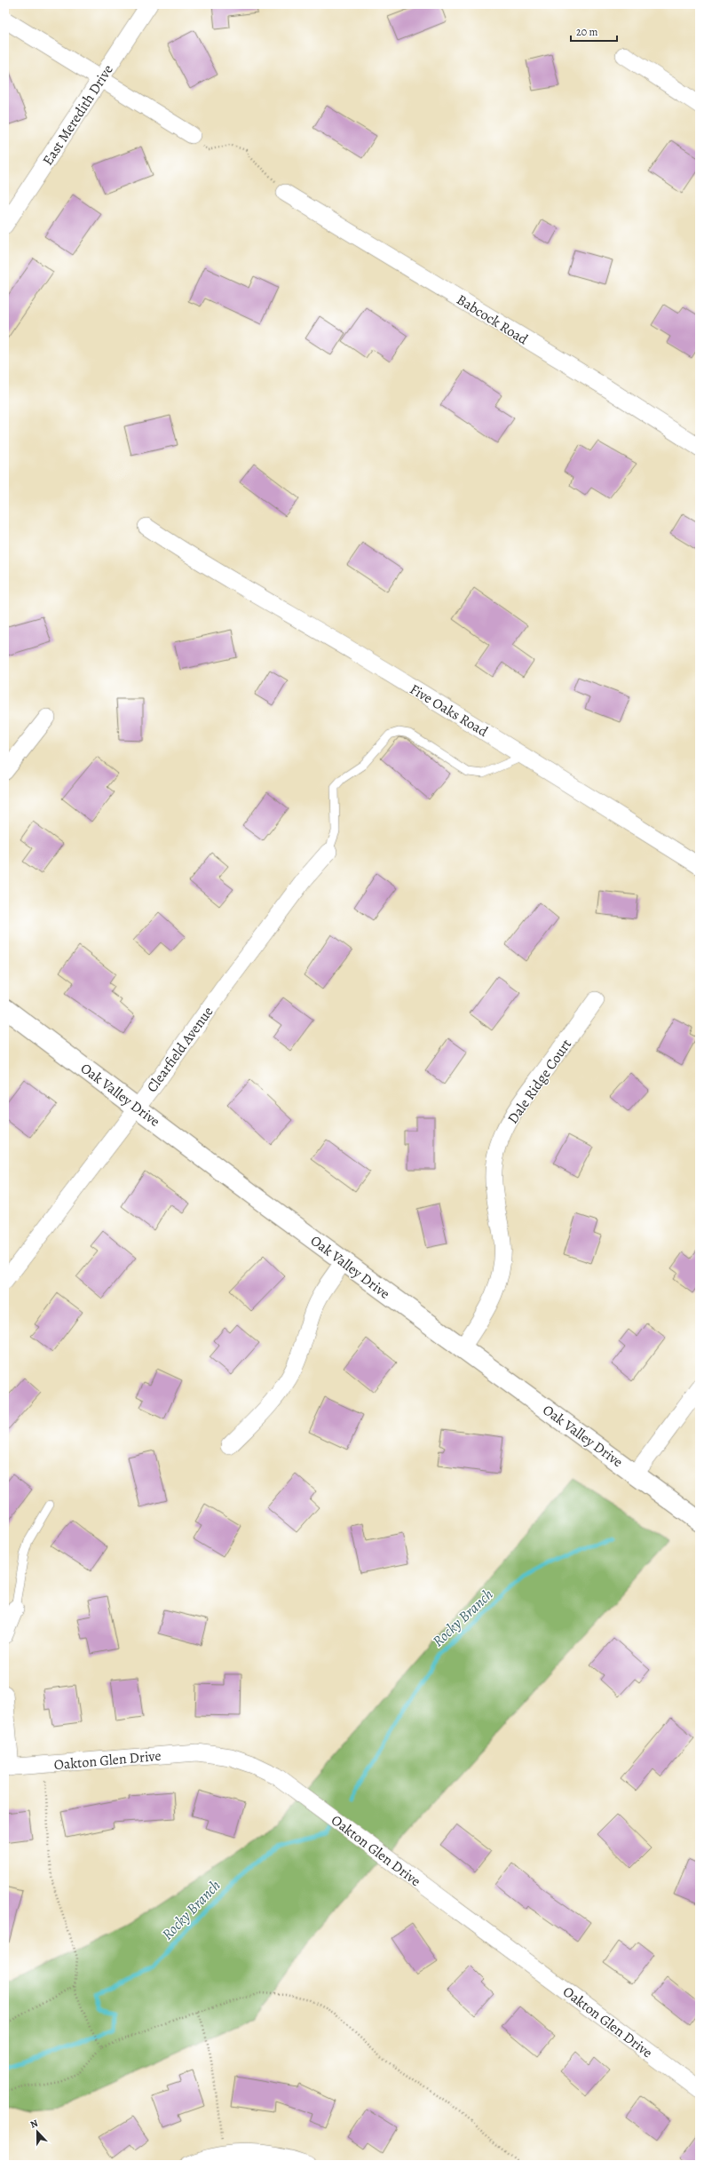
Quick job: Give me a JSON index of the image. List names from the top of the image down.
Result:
{
  "streets": {
    "street": [
      "East Meredith Drive",
      "Babcock Road",
      "Five Oaks Road",
      "Clearfield Avenue",
      "Dale Ridge Court",
      "Oak Valley Drive",
      "Oakton Glen Drive"
    ]
  },
  "crossings": [
    ["Clearfield Avenue", "Oak Valley Drive"],
    ["Dale Ridge Court", "Oak Valley Drive"]
  ],
  "water": ["Rocky Branch"],
  "scale_bar": "20 m",
  "north": "top"
}
